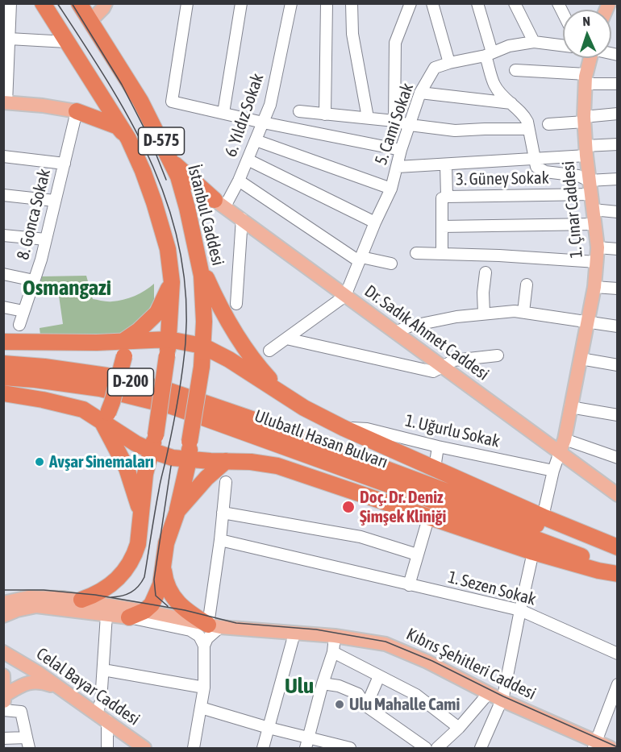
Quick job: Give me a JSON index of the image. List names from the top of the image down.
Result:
{
  "streets": {
    "highway": [
      "D-575",
      "İstanbul Caddesi",
      "D-200",
      "Ulubatlı Hasan Bulvarı"
    ],
    "main road": [
      "1. Çınar Caddesi",
      "Dr. Sadık Ahmet Caddesi",
      "Kıbrıs Şehitleri Caddesi",
      "Celal Bayar Caddesi"
    ],
    "street": [
      "6. Yıldız Sokak",
      "5. Cami Sokak",
      "3. Güney Sokak",
      "8. Gonca Sokak",
      "1. Uğurlu Sokak",
      "1. Sezen Sokak"
    ]
  },
  "crossings": [
    ["6. Yıldız Sokak", "Dr. Sadık Ahmet Caddesi"],
    ["5. Cami Sokak", "Dr. Sadık Ahmet Caddesi"],
    ["3. Güney Sokak", "1. Çınar Caddesi"],
    ["1. Çınar Caddesi", "Dr. Sadık Ahmet Caddesi"]
  ],
  "districts": ["Osmangazi", "Ulu"],
  "places": ["Avşar Sinemaları", "Doç. Dr. Deniz Şimşek Kliniği", "Ulu Mahalle Cami"],
  "north": "top"
}
